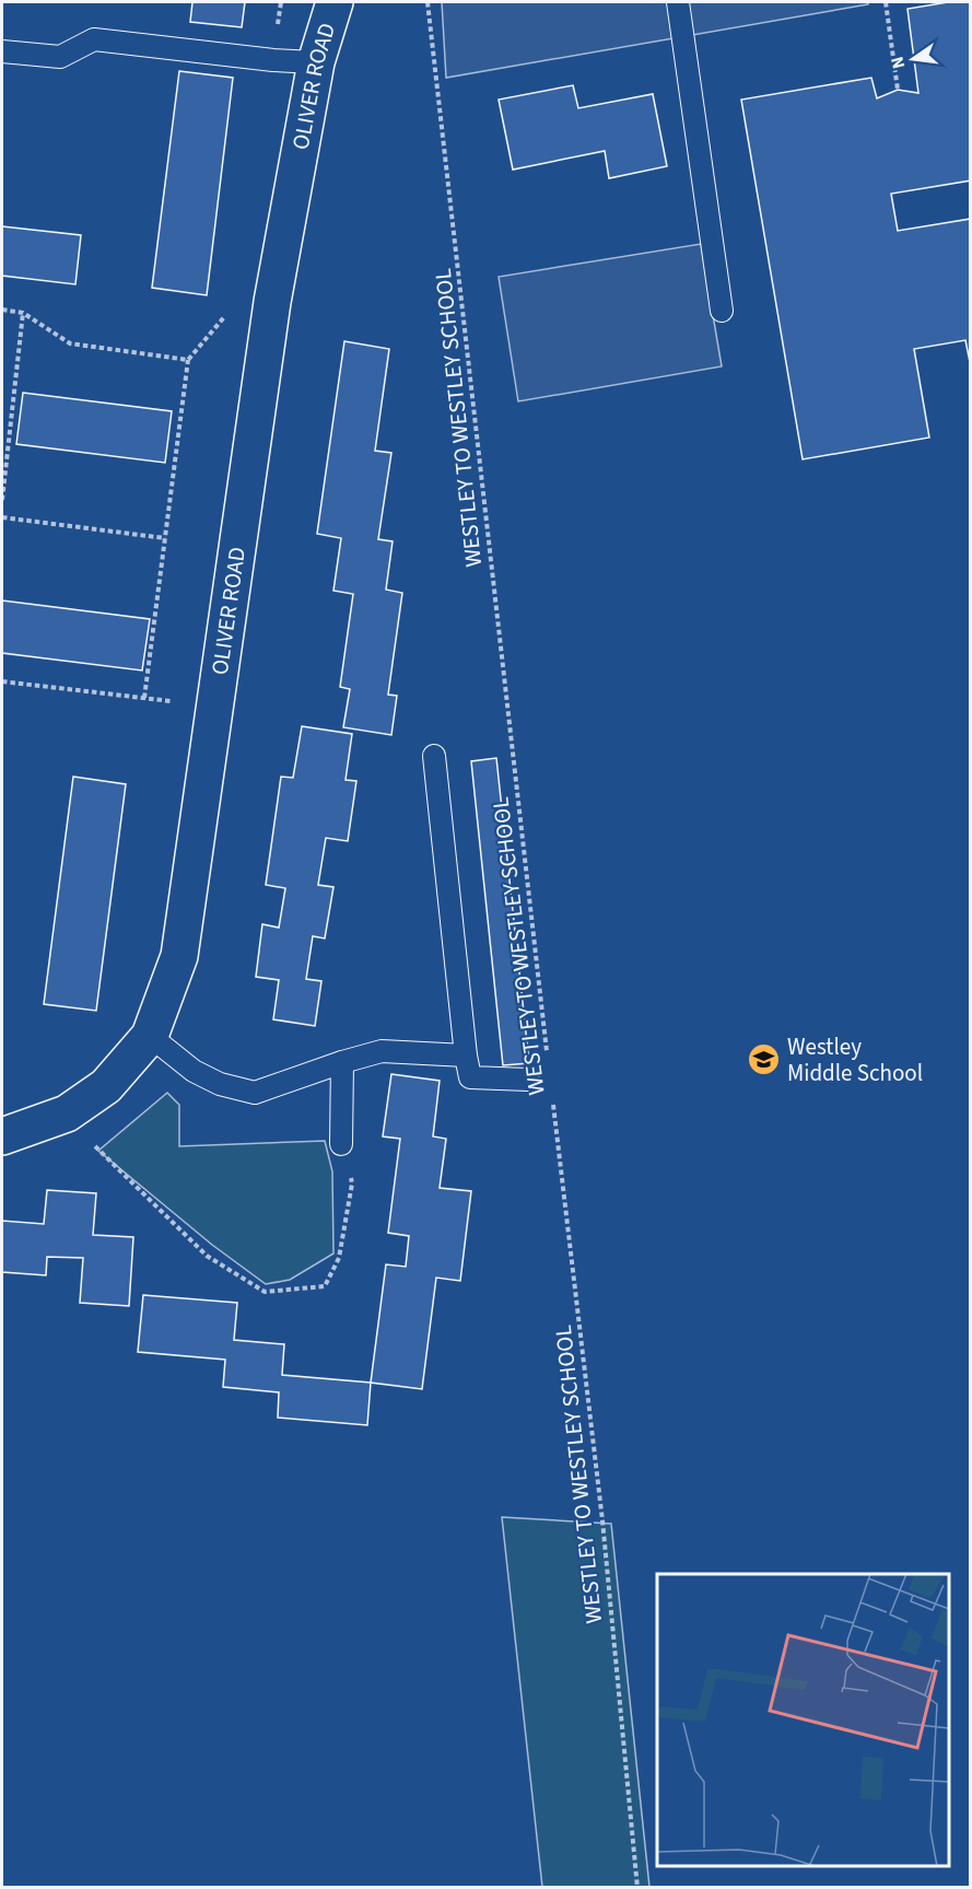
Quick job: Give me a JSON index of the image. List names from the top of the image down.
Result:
{
  "streets": {
    "street": ["OLIVER ROAD"],
    "path": ["WESTLEY TO WESTLEY SCHOOL"]
  },
  "places": {
    "school or university": ["Westley Middle School"]
  },
  "north": "left"
}
